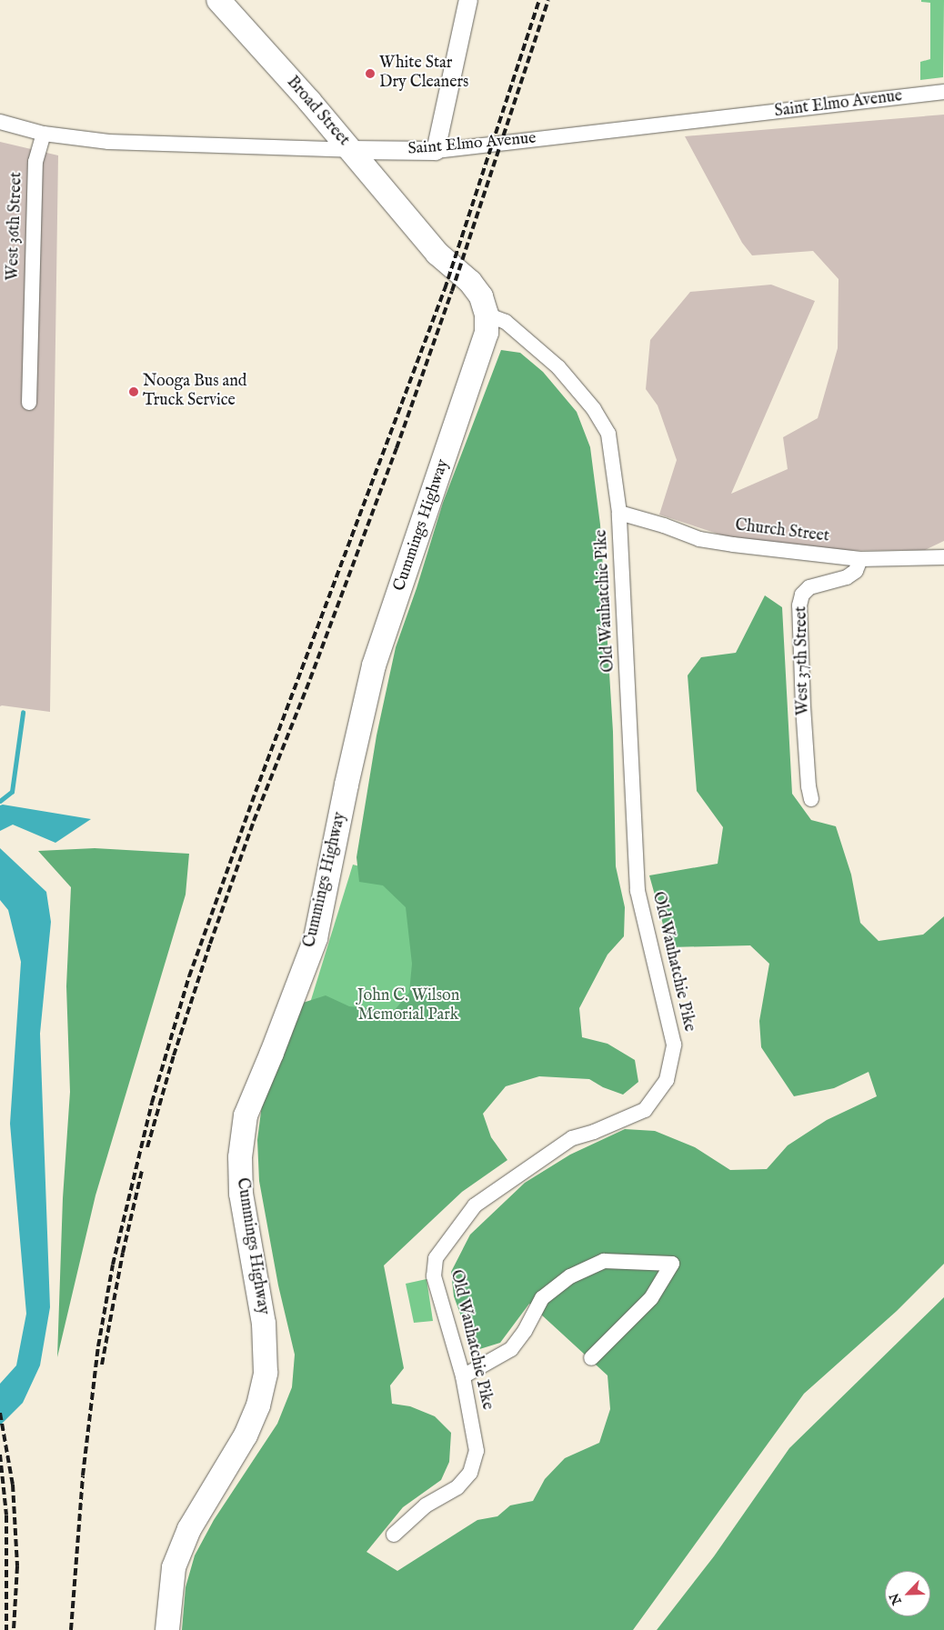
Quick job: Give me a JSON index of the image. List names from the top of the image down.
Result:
{
  "streets": {
    "main road": ["Broad Street", "Cummings Highway"],
    "street": [
      "Saint Elmo Avenue",
      "West 36th Street",
      "Church Street",
      "Old Wauhatchie Pike",
      "West 37th Street"
    ]
  },
  "crossings": [
    ["Saint Elmo Avenue", "Broad Street"],
    ["Saint Elmo Avenue", "West 36th Street"],
    ["Broad Street", "Cummings Highway"],
    ["Cummings Highway", "Old Wauhatchie Pike"],
    ["Church Street", "Old Wauhatchie Pike"],
    ["Church Street", "West 37th Street"]
  ],
  "parks": ["John C. Wilson Memorial Park"],
  "places": ["White Star Dry Cleaners", "Nooga Bus and Truck Service"],
  "north": "bottom left"
}
